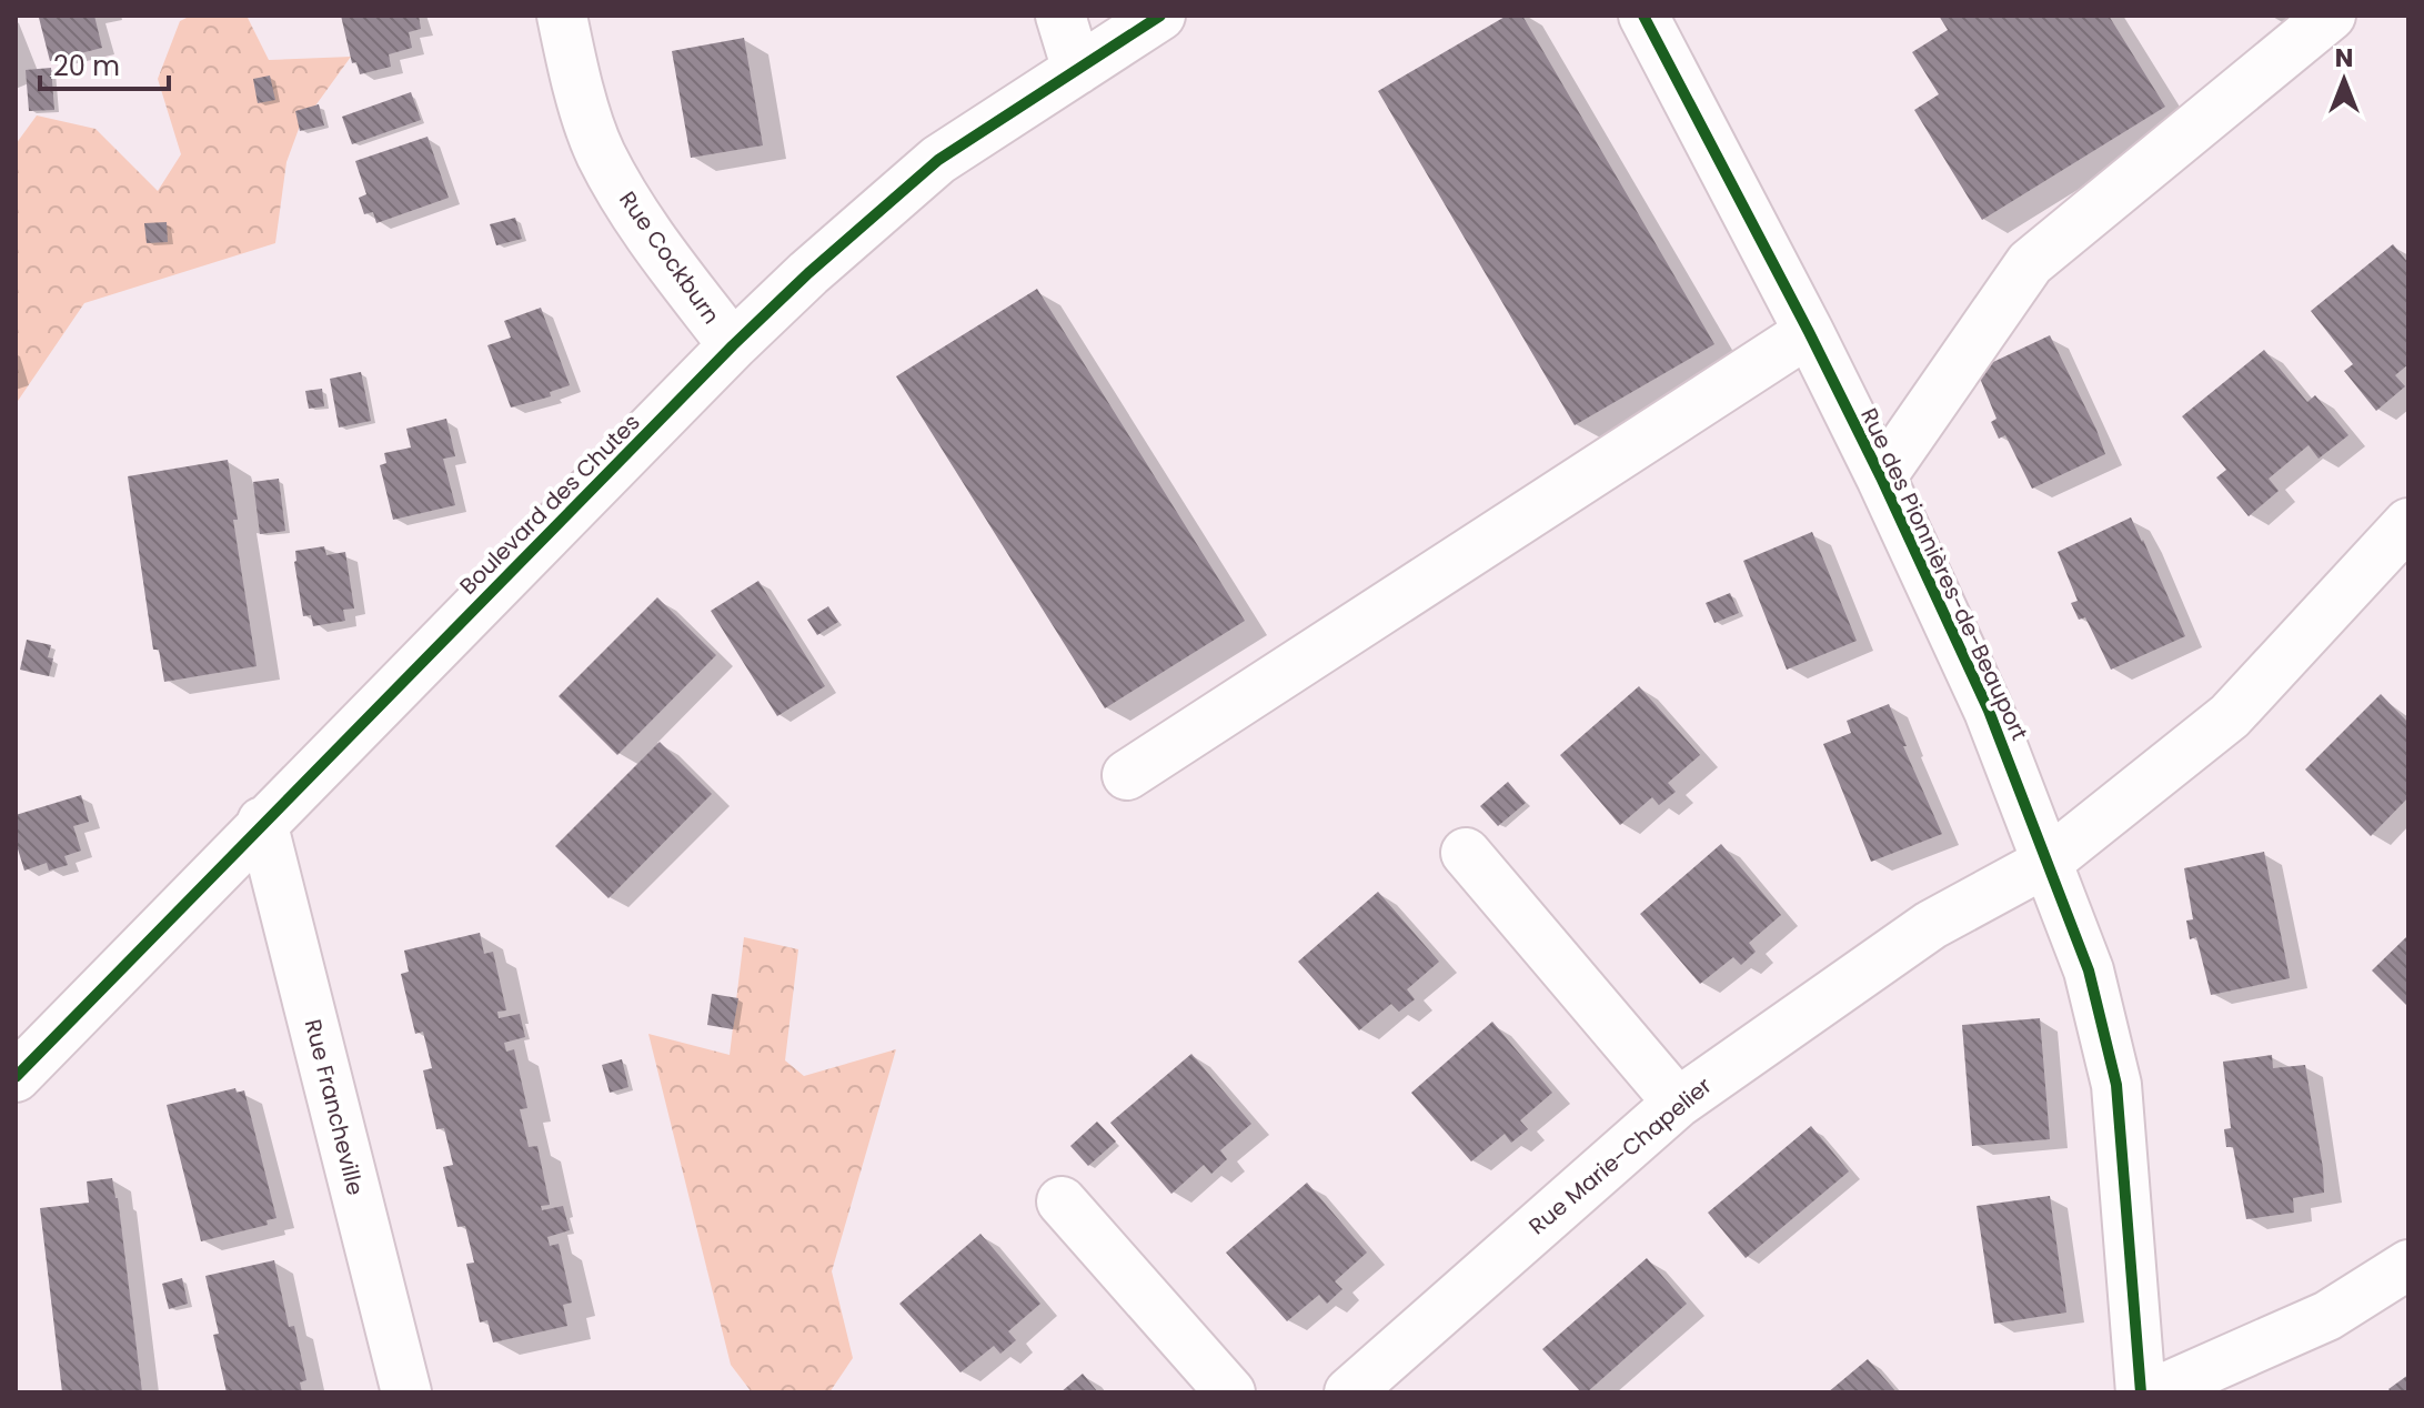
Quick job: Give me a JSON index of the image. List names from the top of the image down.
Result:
{
  "streets": {
    "street": [
      "Rue Cockburn",
      "Boulevard des Chutes",
      "Rue des Pionnières-de-Beauport",
      "Rue Francheville",
      "Rue Marie-Chapelier"
    ]
  },
  "crossings": [
    ["Rue Cockburn", "Boulevard des Chutes"],
    ["Boulevard des Chutes", "Rue Francheville"],
    ["Rue des Pionnières-de-Beauport", "Rue Marie-Chapelier"]
  ],
  "scale_bar": "20 m",
  "north": "top"
}
